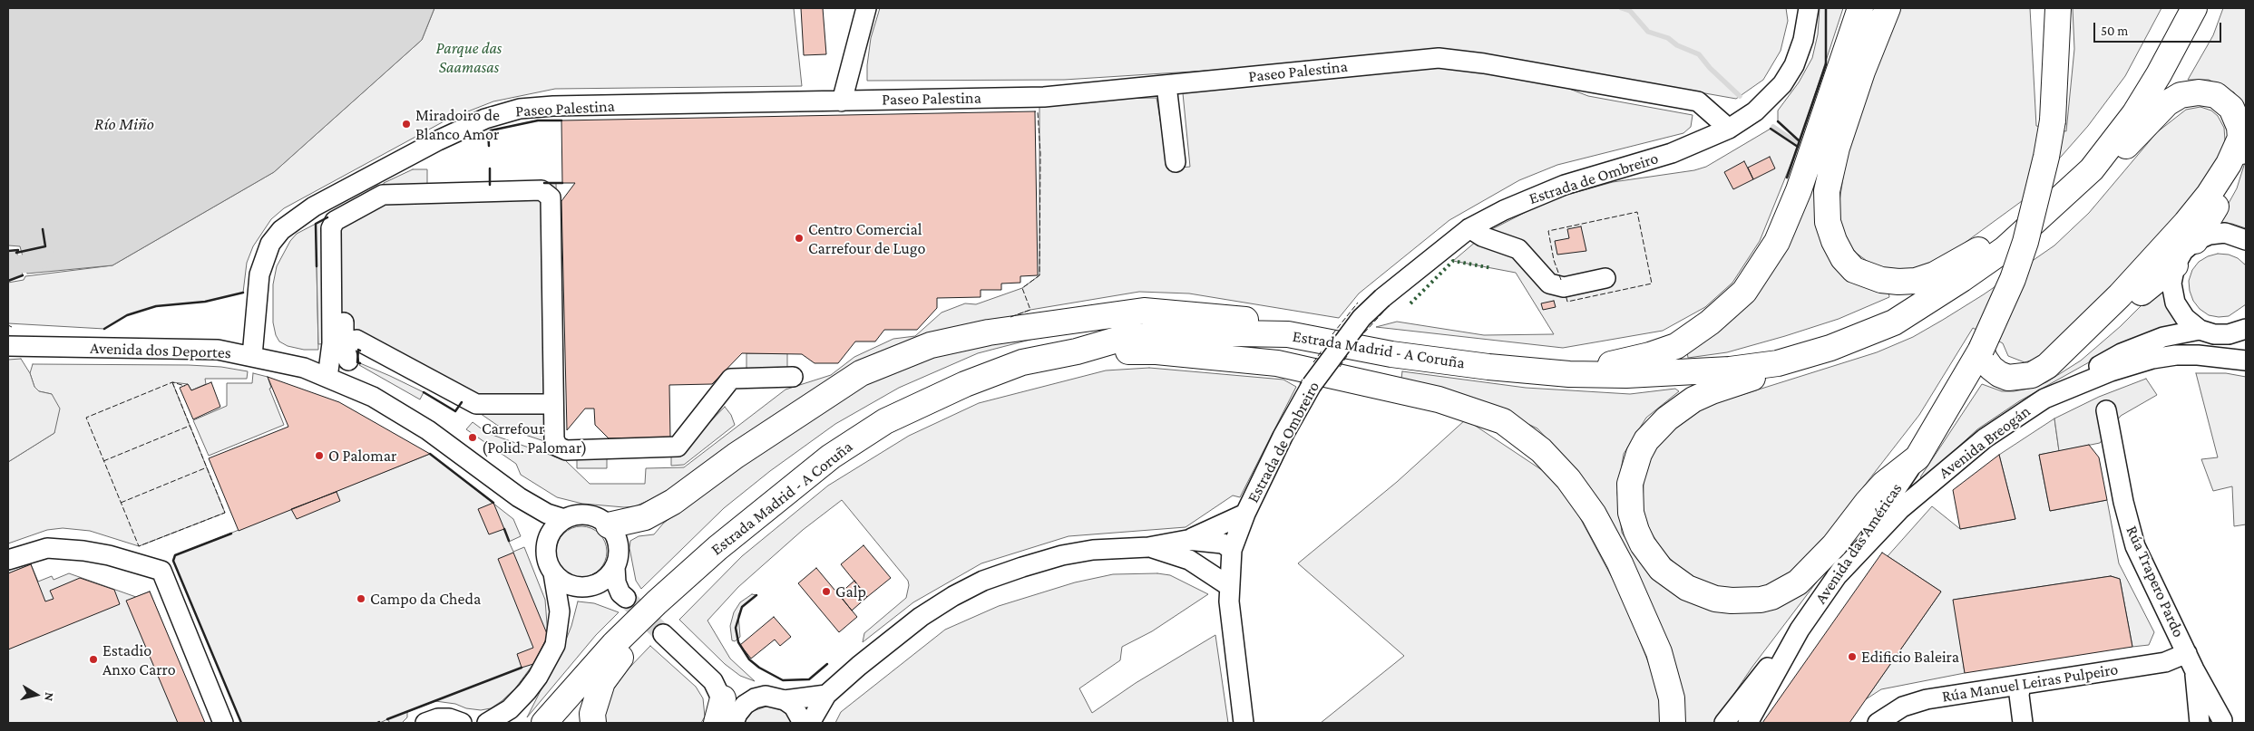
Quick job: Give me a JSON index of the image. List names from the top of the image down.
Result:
{
  "streets": {
    "highway": ["Estrada Madrid - A Coruña"],
    "street": [
      "Paseo Palestina",
      "Estrada de Ombreiro",
      "Avenida dos Deportes",
      "Avenida Breogán",
      "Avenida das Américas",
      "Rúa Trapero Pardo",
      "Rúa Manuel Leiras Pulpeiro"
    ]
  },
  "crossings": [
    ["Paseo Palestina", "Estrada de Ombreiro"],
    ["Paseo Palestina", "Avenida dos Deportes"],
    ["Avenida Breogán", "Avenida das Américas"],
    ["Rúa Trapero Pardo", "Rúa Manuel Leiras Pulpeiro"]
  ],
  "water": ["Río Miño"],
  "parks": ["Parque das Saamasas"],
  "places": [
    "Miradoiro de Blanco Amor",
    "Centro Comercial Carrefour de Lugo",
    "Carrefour (Polid. Palomar)",
    "O Palomar",
    "Galp",
    "Campo da Cheda",
    "Edificio Baleira",
    "Estadio Anxo Carro"
  ],
  "scale_bar": "50 m",
  "north": "right"
}
